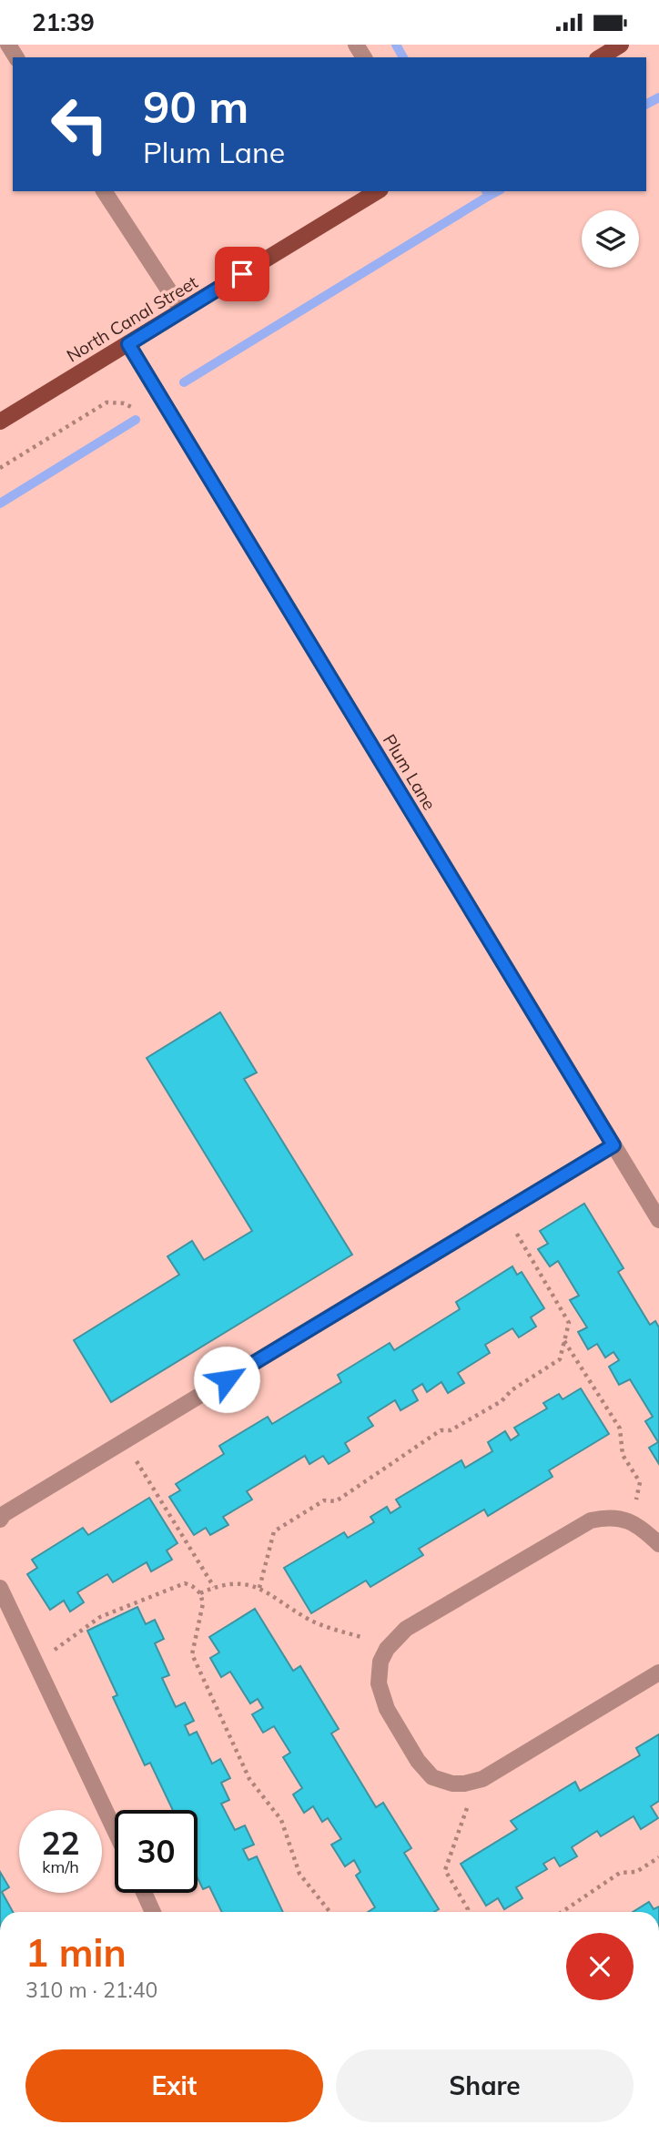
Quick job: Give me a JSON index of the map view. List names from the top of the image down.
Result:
{
  "streets": {
    "main road": ["North Canal Street"],
    "street": ["Plum Lane"]
  },
  "crossings": [
    ["North Canal Street", "Plum Lane"]
  ],
  "page": {
    "status": "21:39",
    "turn": ["90 m", "Plum Lane"],
    "speed": "22 km/h",
    "limit": "30",
    "heading": ["1 min", "310 m · 21:40"],
    "buttons": ["Exit", "Share"]
  }
}
